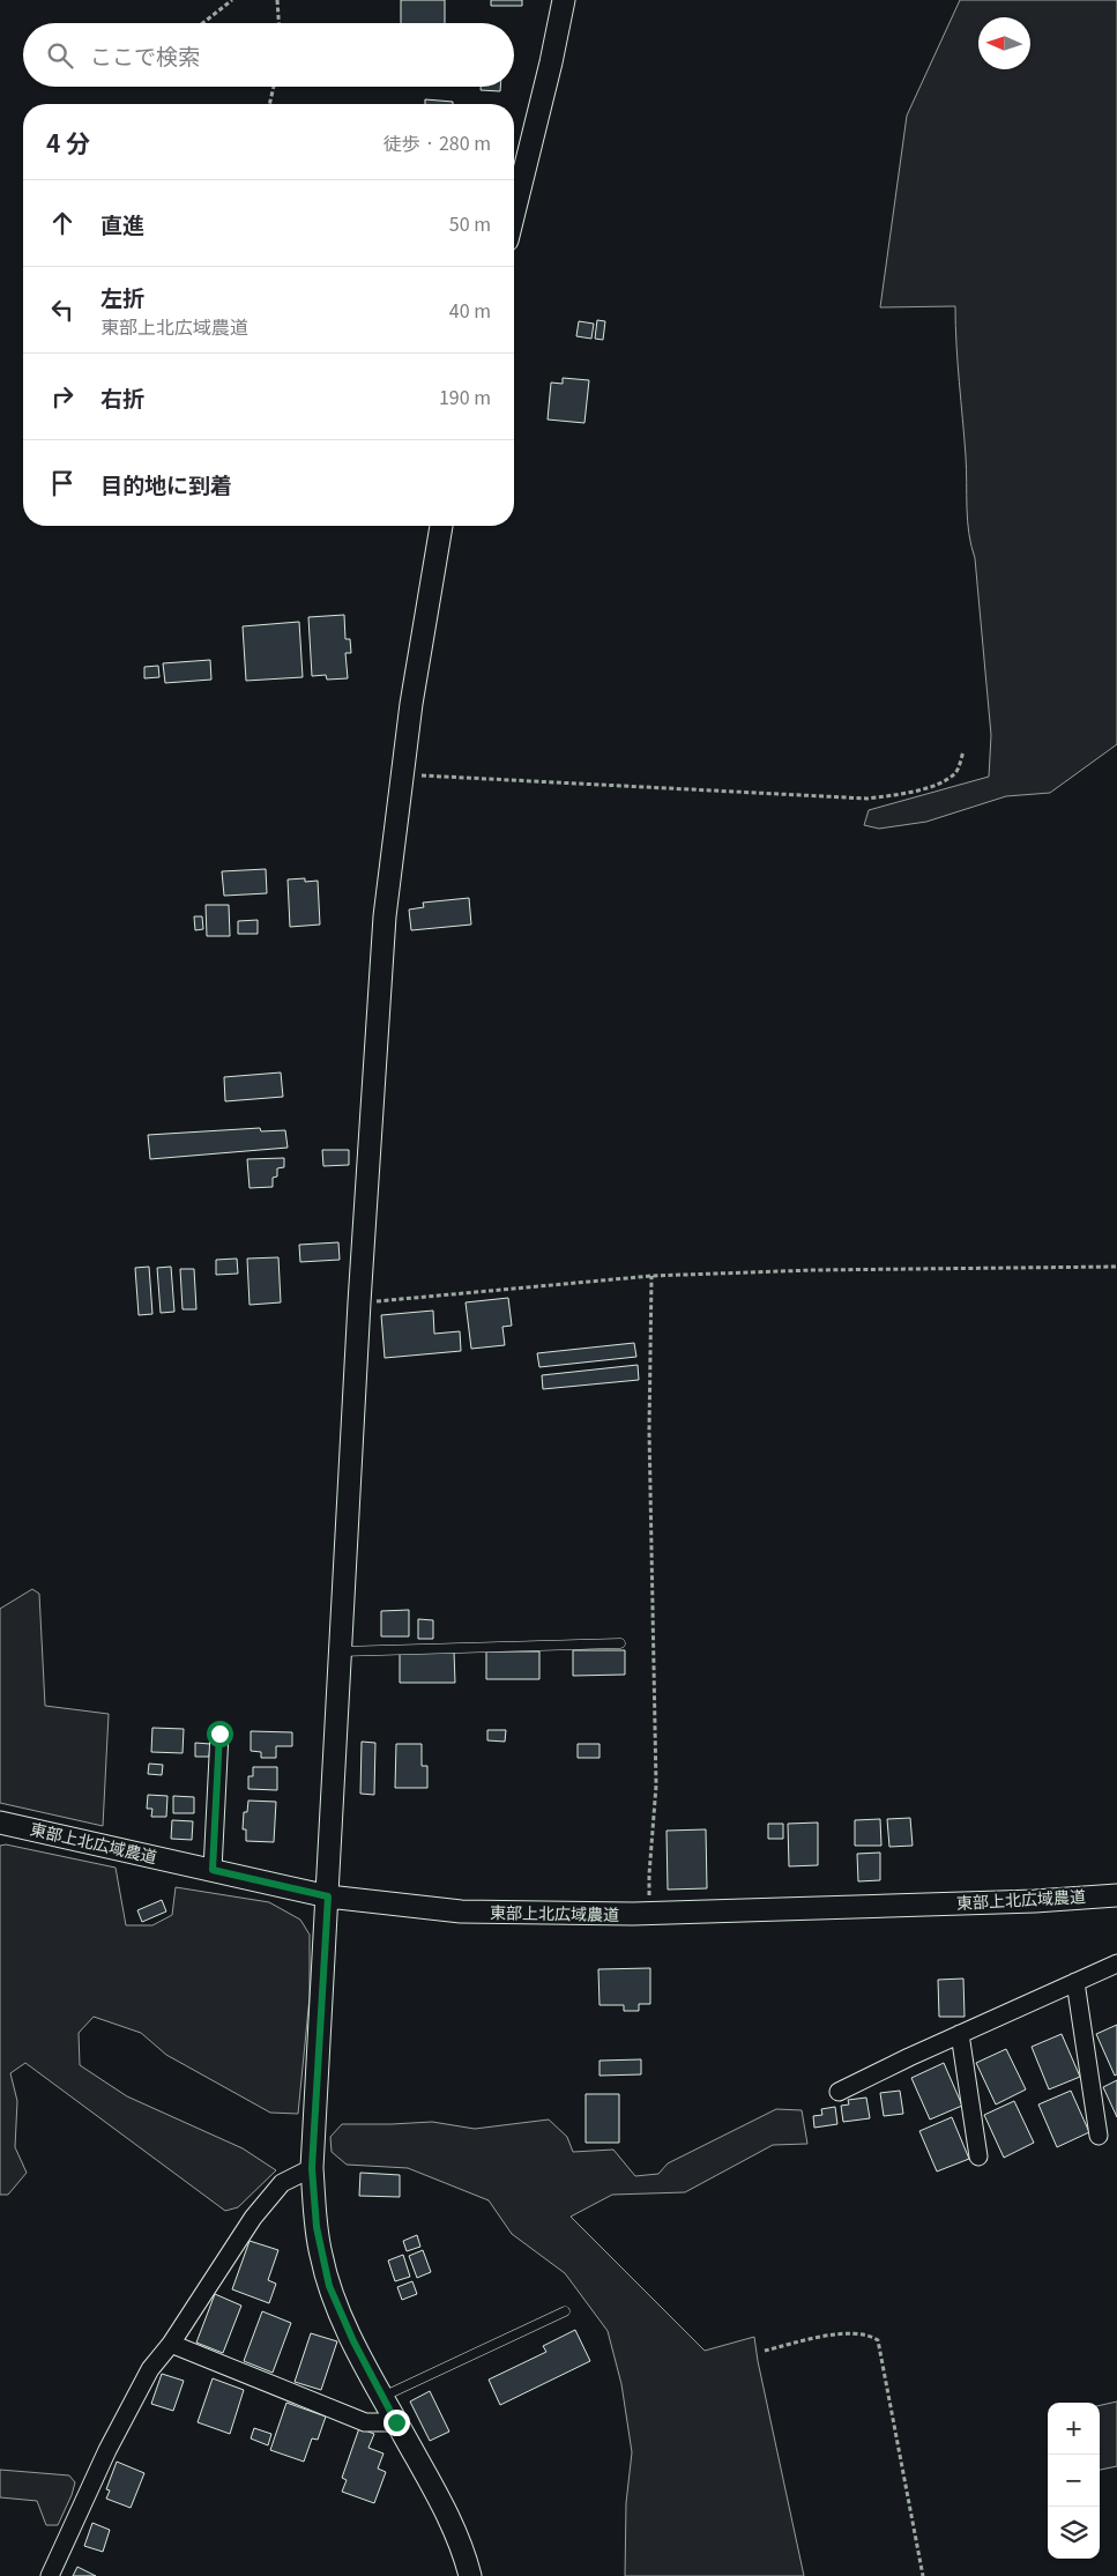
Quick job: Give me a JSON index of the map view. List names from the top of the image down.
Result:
{
  "streets": {
    "street": ["東部上北広域農道"]
  },
  "north": "left",
  "page": {
    "search": "ここで検索",
    "heading": ["4 分", "徒歩 · 280 m"],
    "list": [
      ["直進", "50 m"],
      ["左折", "東部上北広域農道", "40 m"],
      ["右折", "190 m"],
      "目的地に到着"
    ],
    "map_buttons": ["+", "−"]
  }
}
